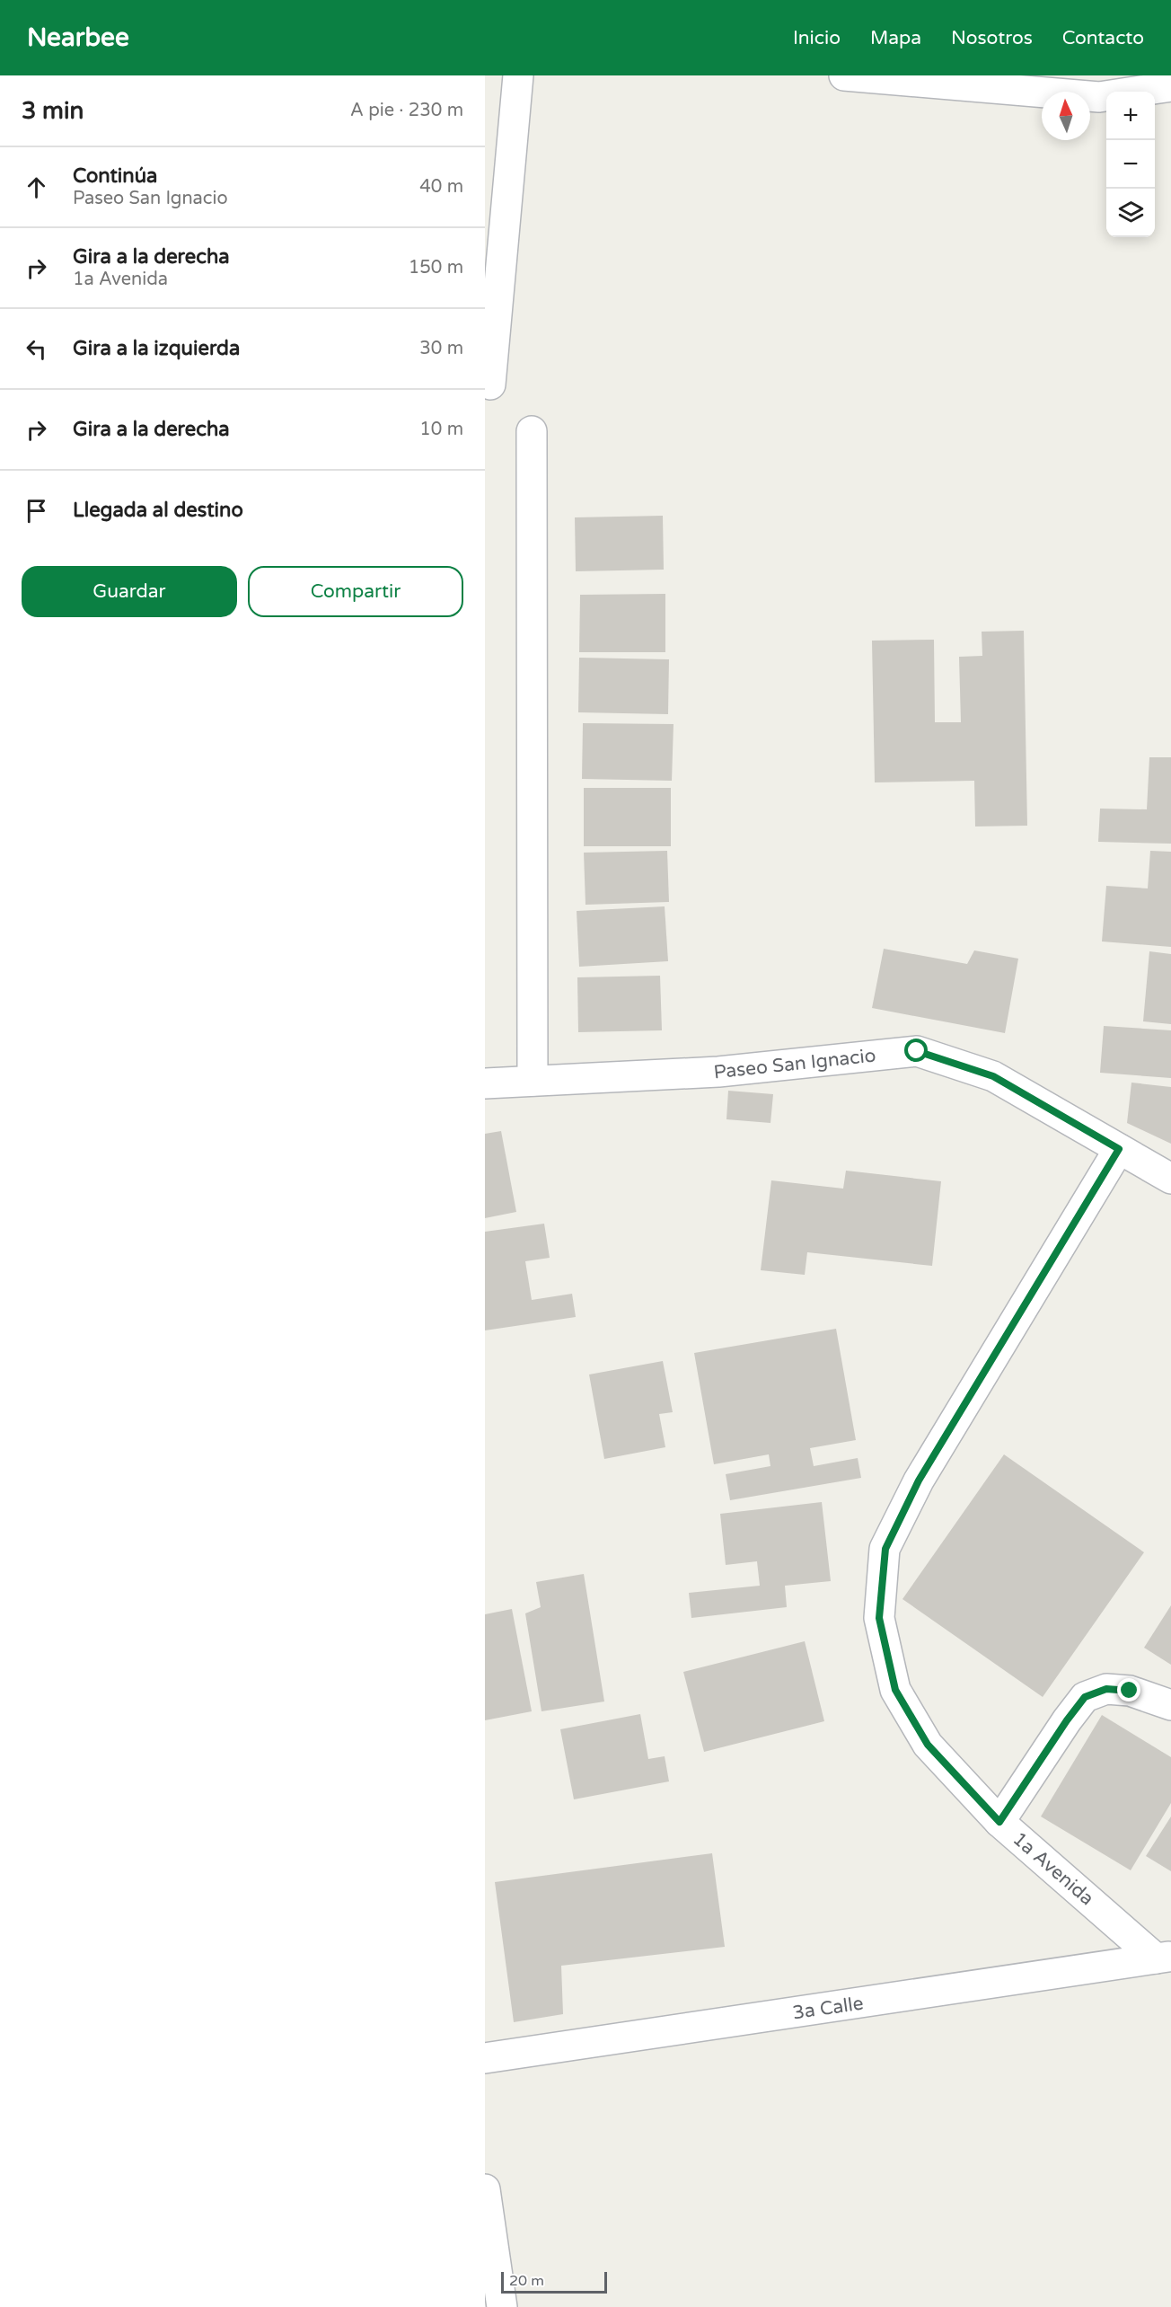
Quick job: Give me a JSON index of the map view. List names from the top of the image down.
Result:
{
  "streets": {
    "street": ["Paseo San Ignacio", "1a Avenida", "3a Calle"]
  },
  "crossings": [
    ["Paseo San Ignacio", "1a Avenida"],
    ["1a Avenida", "3a Calle"]
  ],
  "scale_bar": "20 m",
  "north": "top",
  "page": {
    "header": "Nearbee",
    "nav": [
      "Inicio",
      "Mapa",
      "Nosotros",
      "Contacto"
    ],
    "heading": ["3 min", "A pie · 230 m"],
    "map_buttons": ["+", "−"],
    "list": [
      ["Continúa", "Paseo San Ignacio", "40 m"],
      ["Gira a la derecha", "1a Avenida", "150 m"],
      ["Gira a la izquierda", "30 m"],
      ["Gira a la derecha", "10 m"],
      "Llegada al destino"
    ],
    "buttons": ["Guardar", "Compartir"],
    "scale": "20 m"
  }
}
